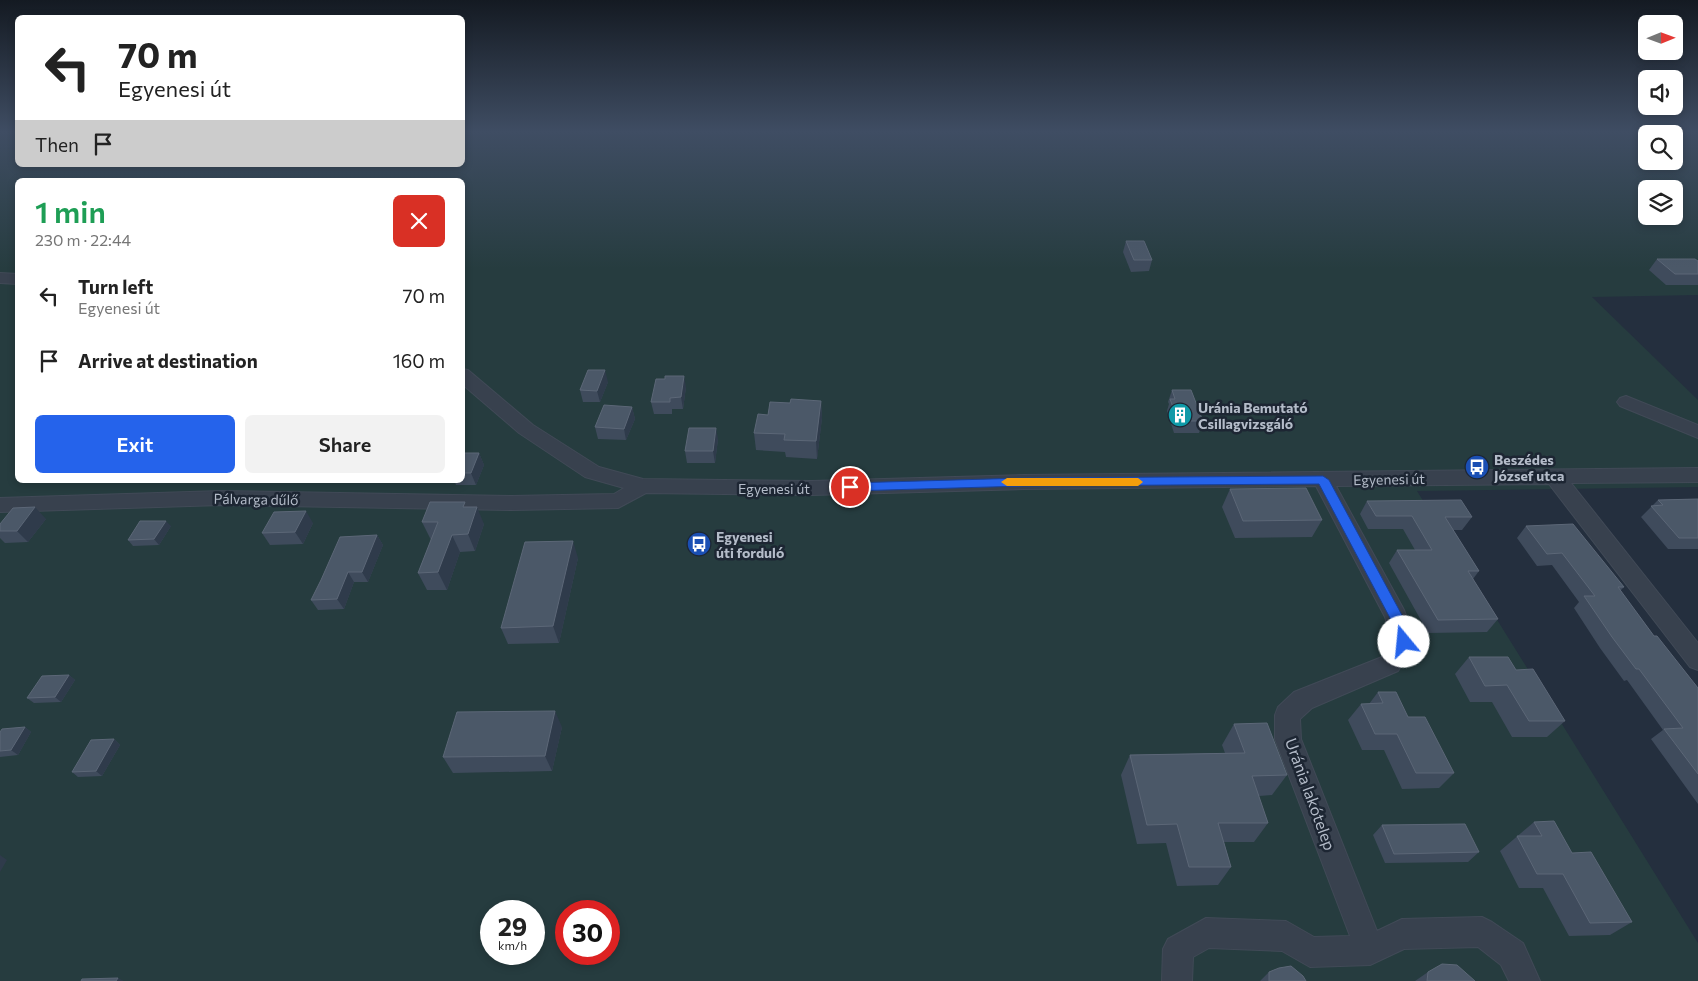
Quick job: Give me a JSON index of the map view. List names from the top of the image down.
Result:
{
  "streets": {
    "street": ["Egyenesi út", "Pálvarga dűlő", "Uránia lakótelep"]
  },
  "crossings": [
    ["Egyenesi út", "Pálvarga dűlő"],
    ["Egyenesi út", "Uránia lakótelep"]
  ],
  "places": {
    "building": ["Uránia Bemutató Csillagvizsgáló"],
    "bus stop": ["Beszédes József utca", "Egyenesi úti forduló"]
  },
  "north": "right",
  "page": {
    "turn": ["70 m", "Egyenesi út"],
    "then": "Then",
    "heading": ["1 min", "230 m · 22:44"],
    "list": [
      {
        "name": "Turn left",
        "note": "Egyenesi út",
        "value": "70 m"
      },
      {
        "name": "Arrive at destination",
        "value": "160 m"
      }
    ],
    "buttons": ["Exit", "Share"],
    "speed": "29 km/h",
    "limit": "30"
  }
}
